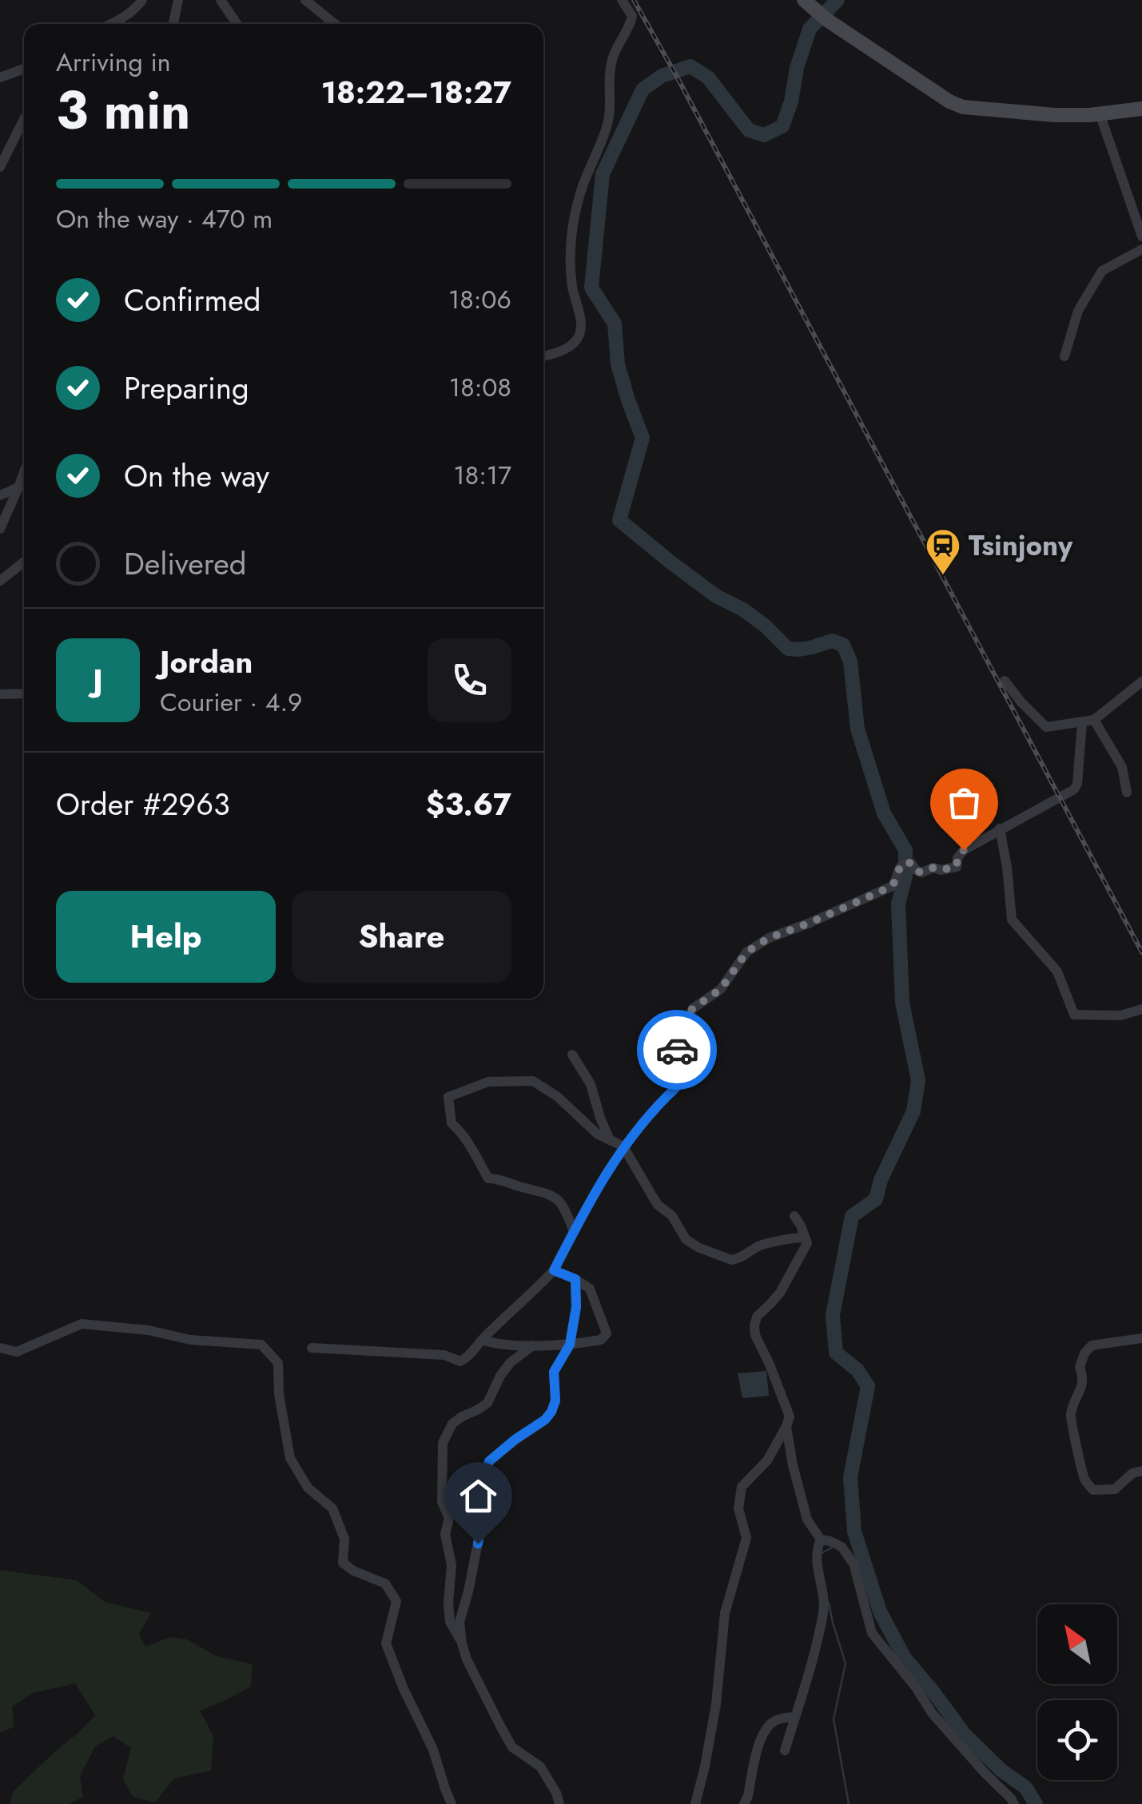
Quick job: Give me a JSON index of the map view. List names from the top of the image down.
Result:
{
  "places": {
    "station": ["Tsinjony"]
  },
  "north": "top left",
  "page": {
    "heading": ["3 min", "Arriving in", "18:22–18:27"],
    "panel": [
      "Jordan",
      "Courier · 4.9",
      "Order #2963",
      "$3.67"
    ],
    "bar": "On the way · 470 m",
    "list": [
      ["Confirmed", "18:06"],
      ["Preparing", "18:08"],
      ["On the way", "18:17"],
      "Delivered"
    ],
    "round": "J",
    "buttons": ["Help", "Share"]
  }
}
